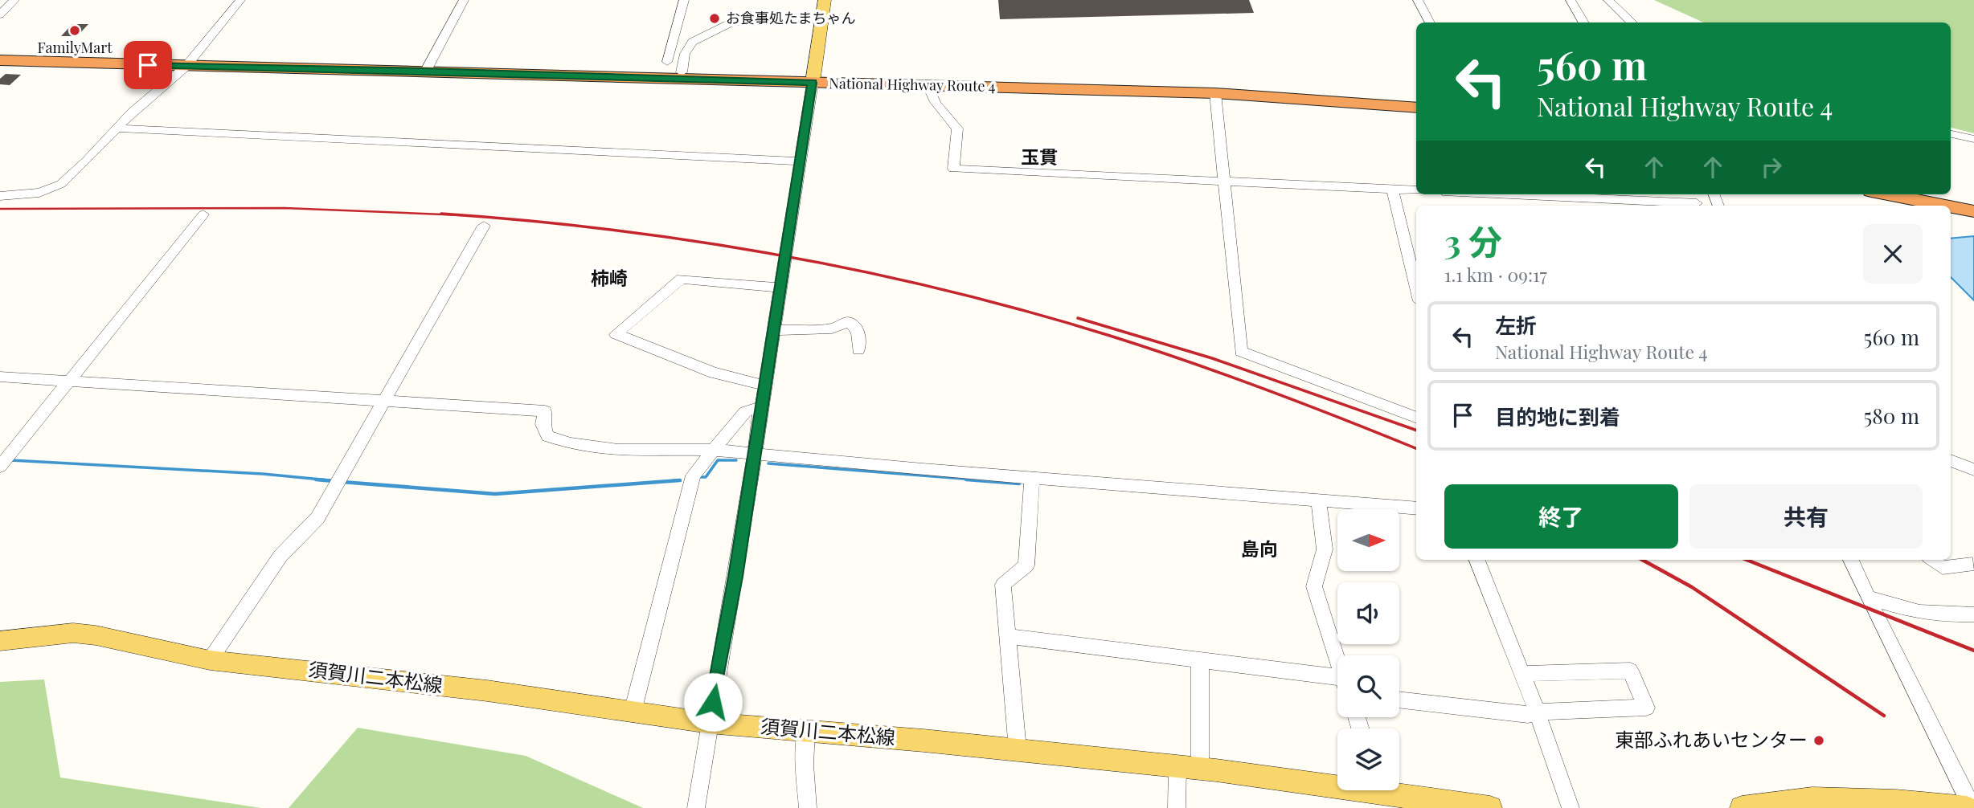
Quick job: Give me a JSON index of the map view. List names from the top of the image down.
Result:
{
  "streets": {
    "highway": ["National Highway Route 4"],
    "main road": ["須賀川二本松線"]
  },
  "districts": ["玉貫", "柿崎", "島向"],
  "places": ["お食事処たまちゃん", "FamilyMart", "東部ふれあいセンター"],
  "north": "right",
  "page": {
    "turn": ["560 m", "National Highway Route 4"],
    "heading": ["3 分", "1.1 km · 09:17"],
    "list": [
      {
        "name": "左折",
        "note": "National Highway Route 4",
        "value": "560 m"
      },
      {
        "name": "目的地に到着",
        "value": "580 m"
      }
    ],
    "buttons": ["終了", "共有"]
  }
}
